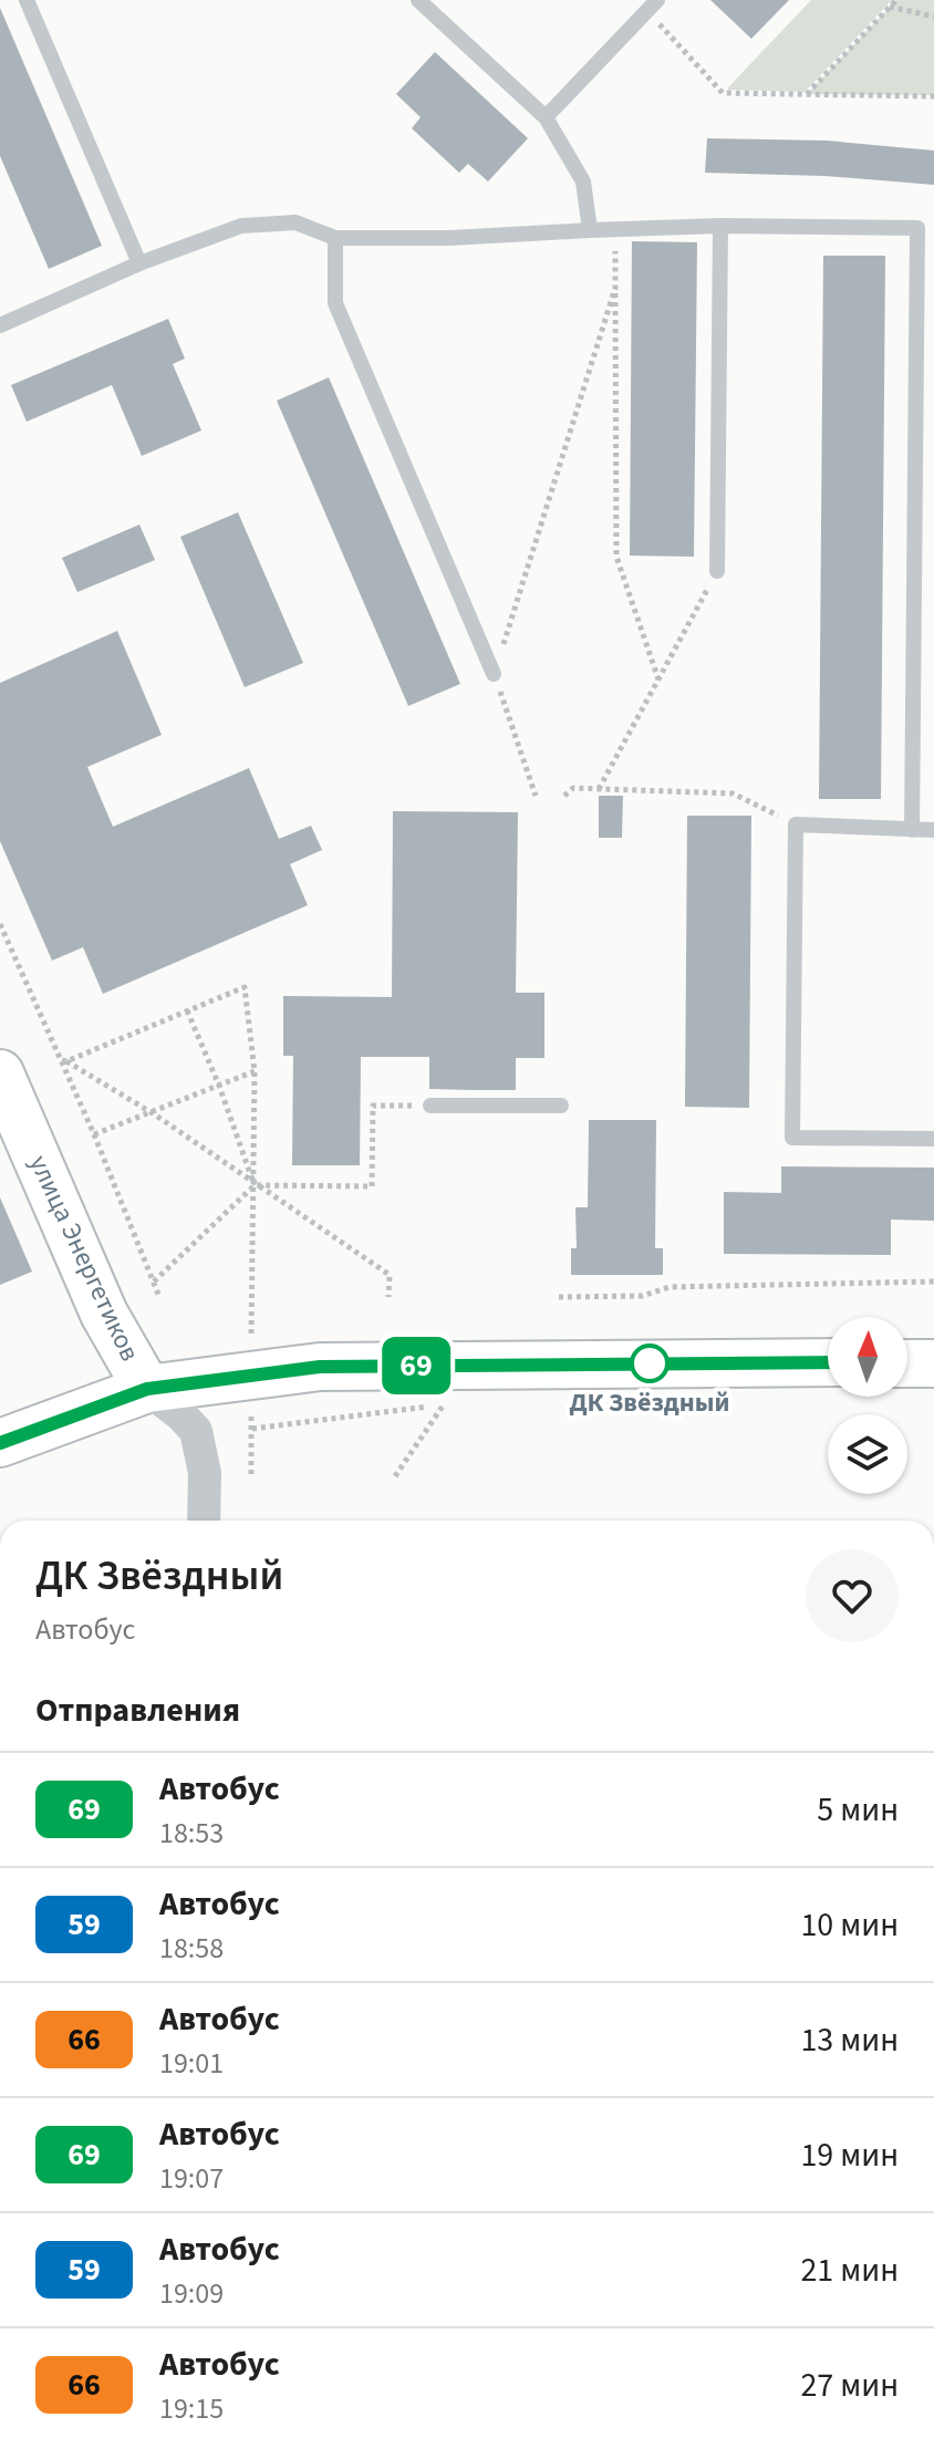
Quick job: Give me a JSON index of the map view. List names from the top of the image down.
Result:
{
  "streets": {
    "main road": ["улица Энергетиков"]
  },
  "places": ["ДК Звёздный"],
  "lines": ["bus line 69"],
  "north": "top",
  "page": {
    "on_map": "69",
    "heading": [
      ["ДК Звёздный", "Автобус"],
      "Отправления"
    ],
    "list": [
      {
        "mark": "69",
        "name": "Автобус",
        "note": "18:53",
        "value": "5 мин"
      },
      {
        "mark": "59",
        "name": "Автобус",
        "note": "18:58",
        "value": "10 мин"
      },
      {
        "mark": "66",
        "name": "Автобус",
        "note": "19:01",
        "value": "13 мин"
      },
      {
        "mark": "69",
        "name": "Автобус",
        "note": "19:07",
        "value": "19 мин"
      },
      {
        "mark": "59",
        "name": "Автобус",
        "note": "19:09",
        "value": "21 мин"
      },
      {
        "mark": "66",
        "name": "Автобус",
        "note": "19:15",
        "value": "27 мин"
      }
    ]
  }
}
